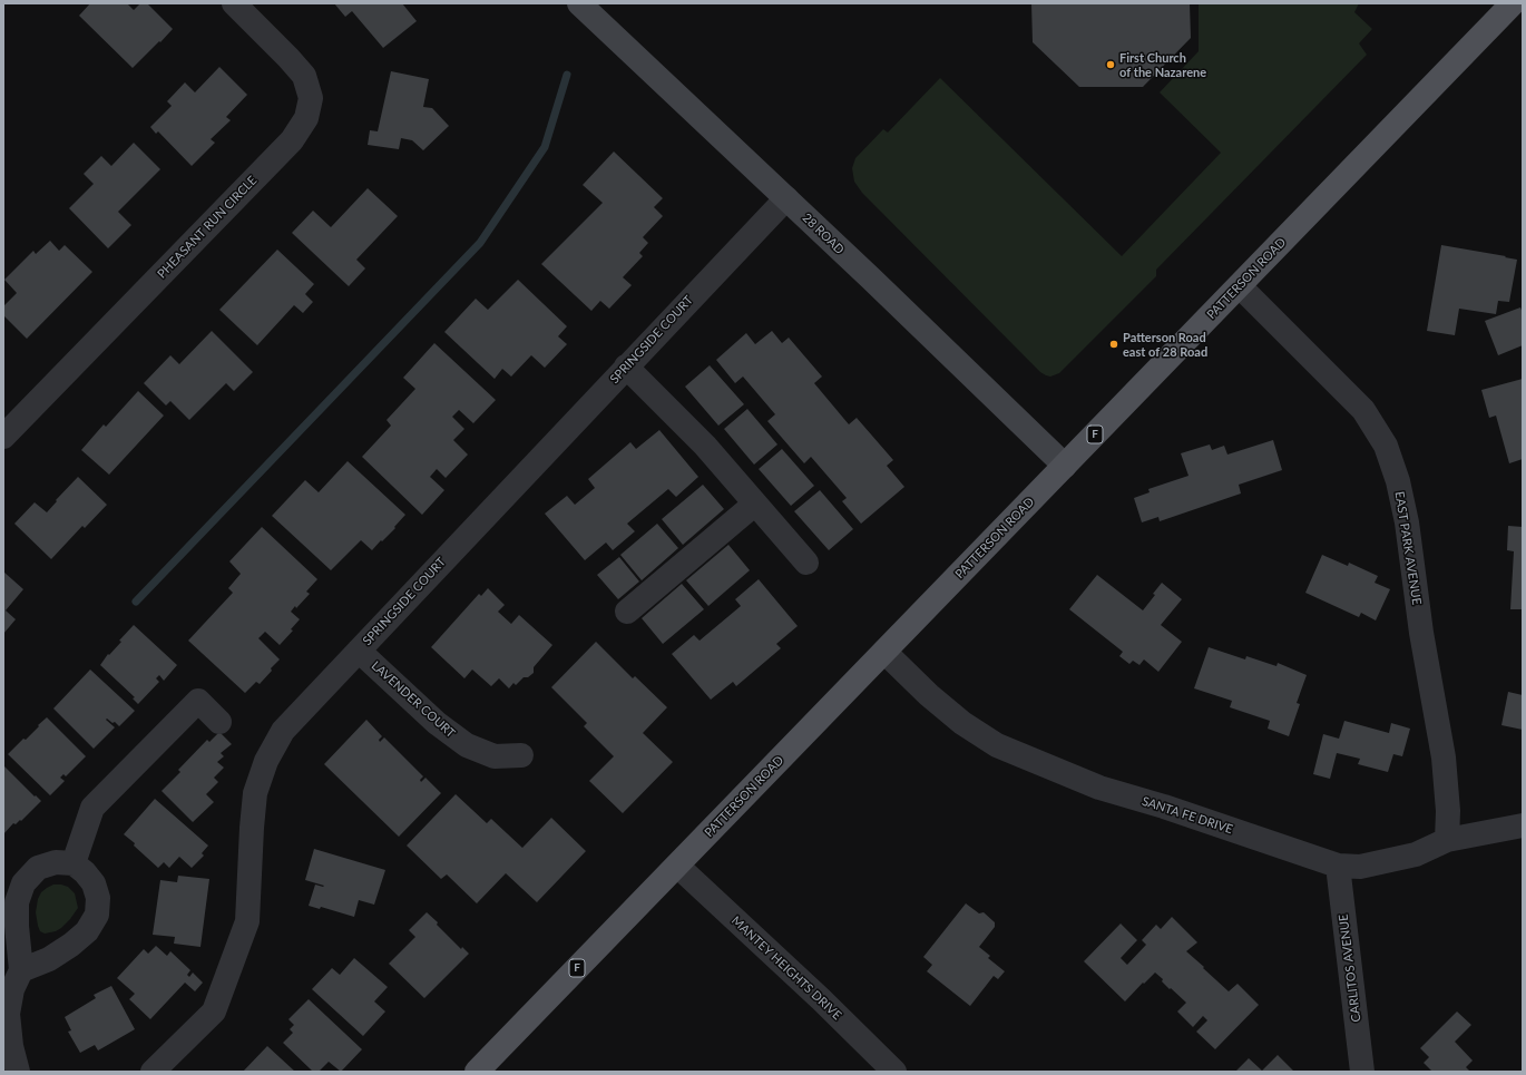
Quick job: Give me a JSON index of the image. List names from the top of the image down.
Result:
{
  "streets": {
    "main road": ["PATTERSON ROAD", "F"],
    "street": [
      "PHEASANT RUN CIRCLE",
      "28 ROAD",
      "SPRINGSIDE COURT",
      "EAST PARK AVENUE",
      "LAVENDER COURT",
      "SANTA FE DRIVE",
      "MANTEY HEIGHTS DRIVE",
      "CARLITOS AVENUE"
    ]
  },
  "crossings": [
    ["28 ROAD", "PATTERSON ROAD"],
    ["28 ROAD", "SPRINGSIDE COURT"],
    ["PATTERSON ROAD", "EAST PARK AVENUE"],
    ["PATTERSON ROAD", "SANTA FE DRIVE"],
    ["PATTERSON ROAD", "MANTEY HEIGHTS DRIVE"],
    ["SPRINGSIDE COURT", "LAVENDER COURT"],
    ["EAST PARK AVENUE", "SANTA FE DRIVE"],
    ["SANTA FE DRIVE", "CARLITOS AVENUE"]
  ],
  "places": ["First Church of the Nazarene", "Patterson Road east of 28 Road"]
}
